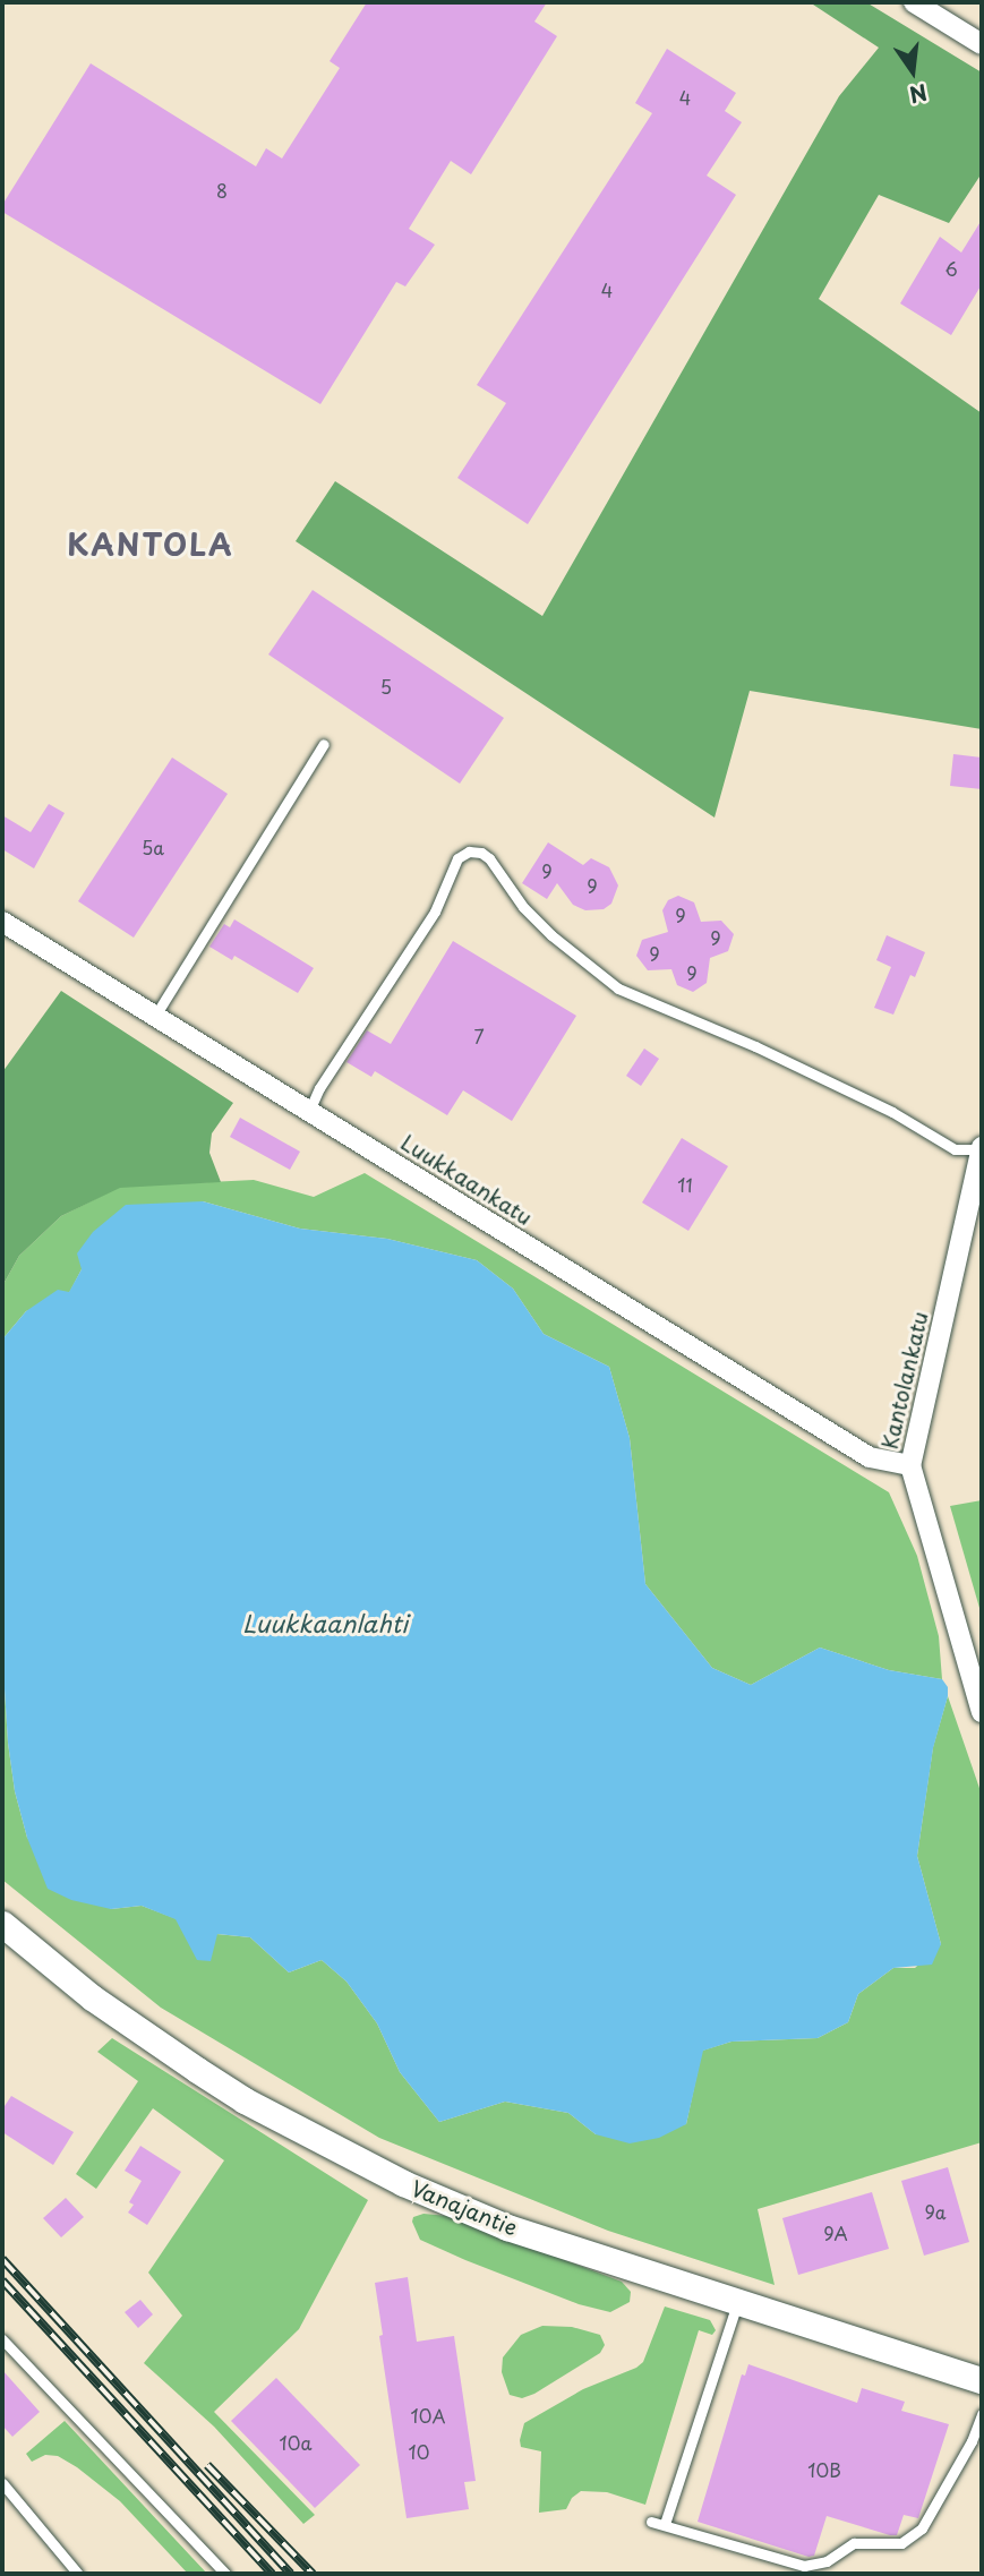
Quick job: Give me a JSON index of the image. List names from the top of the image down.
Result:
{
  "streets": {
    "street": ["Luukkaankatu", "Kantolankatu", "Vanajantie"]
  },
  "crossings": [
    ["Luukkaankatu", "Kantolankatu"]
  ],
  "districts": ["KANTOLA"],
  "water": ["Luukkaanlahti"],
  "house_numbers": [
    "4",
    "8",
    "6",
    "4",
    "5",
    "5a",
    "9",
    "9",
    "9",
    "9",
    "9",
    "9",
    "7",
    "11",
    "9a",
    "9A",
    "10A",
    "10a",
    "10",
    "10B"
  ],
  "north": "bottom"
}
